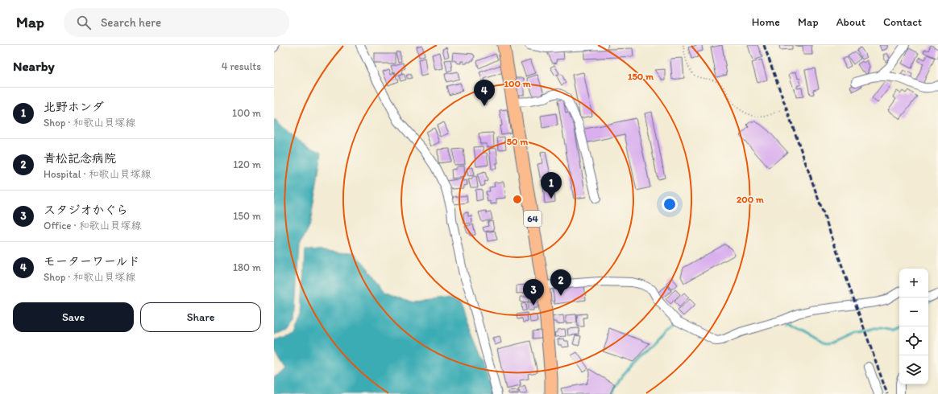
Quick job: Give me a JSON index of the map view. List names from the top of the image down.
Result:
{
  "streets": {
    "main road": ["64"]
  },
  "page": {
    "header": "Map",
    "search": "Search here",
    "nav": [
      "Home",
      "Map",
      "About",
      "Contact"
    ],
    "heading": ["Nearby", "4 results"],
    "pins": [
      "4",
      "1",
      "2",
      "3"
    ],
    "list": [
      {
        "mark": "1",
        "name": "北野ホンダ",
        "note": "Shop · 和歌山貝塚線",
        "value": "100 m"
      },
      {
        "mark": "2",
        "name": "青松記念病院",
        "note": "Hospital · 和歌山貝塚線",
        "value": "120 m"
      },
      {
        "mark": "3",
        "name": "スタジオかぐら",
        "note": "Office · 和歌山貝塚線",
        "value": "150 m"
      },
      {
        "mark": "4",
        "name": "モーターワールド",
        "note": "Shop · 和歌山貝塚線",
        "value": "180 m"
      }
    ],
    "map_buttons": ["+", "−"],
    "buttons": ["Save", "Share"]
  },
  "rings": [
    "150 m",
    "100 m",
    "50 m",
    "200 m"
  ]
}
